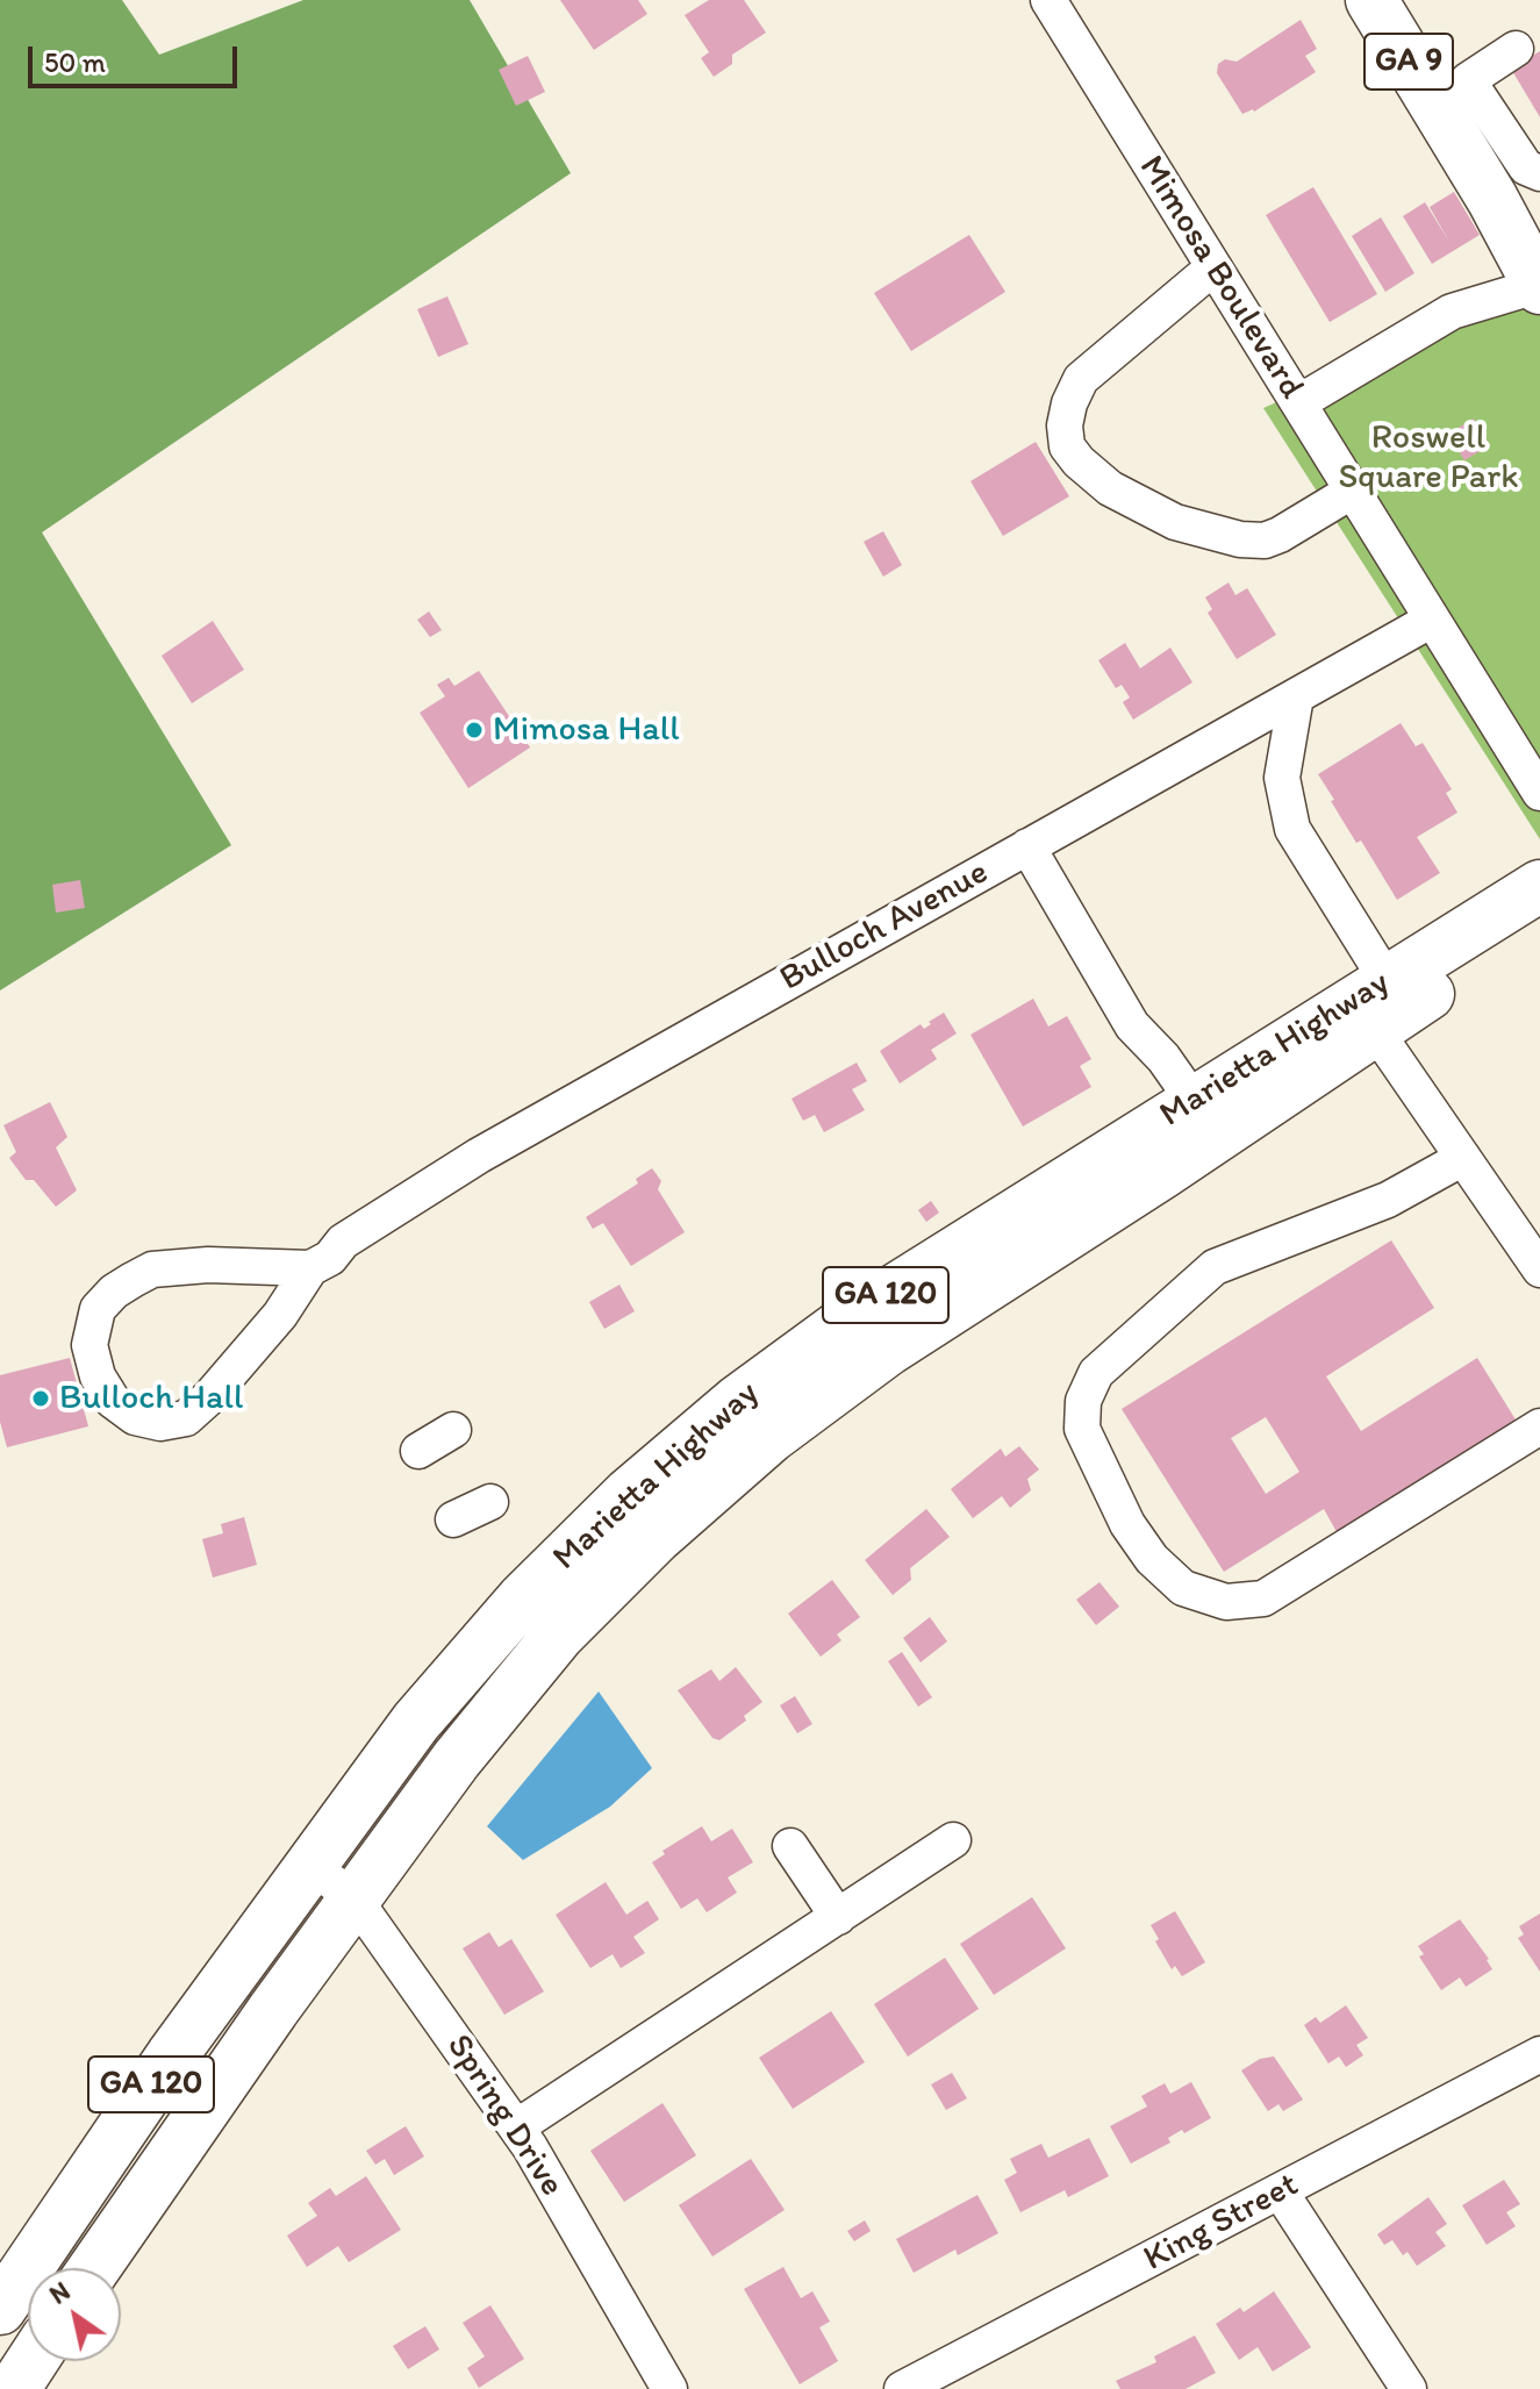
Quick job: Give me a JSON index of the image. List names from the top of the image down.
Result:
{
  "streets": {
    "highway": ["GA 9", "Marietta Highway", "GA 120"],
    "street": [
      "Mimosa Boulevard",
      "Bulloch Avenue",
      "Spring Drive",
      "King Street"
    ]
  },
  "crossings": [
    ["Mimosa Boulevard", "Bulloch Avenue"],
    ["Marietta Highway", "Spring Drive"]
  ],
  "parks": ["Roswell Square Park"],
  "places": ["Mimosa Hall", "Bulloch Hall"],
  "scale_bar": "50 m",
  "north": "top left"
}
